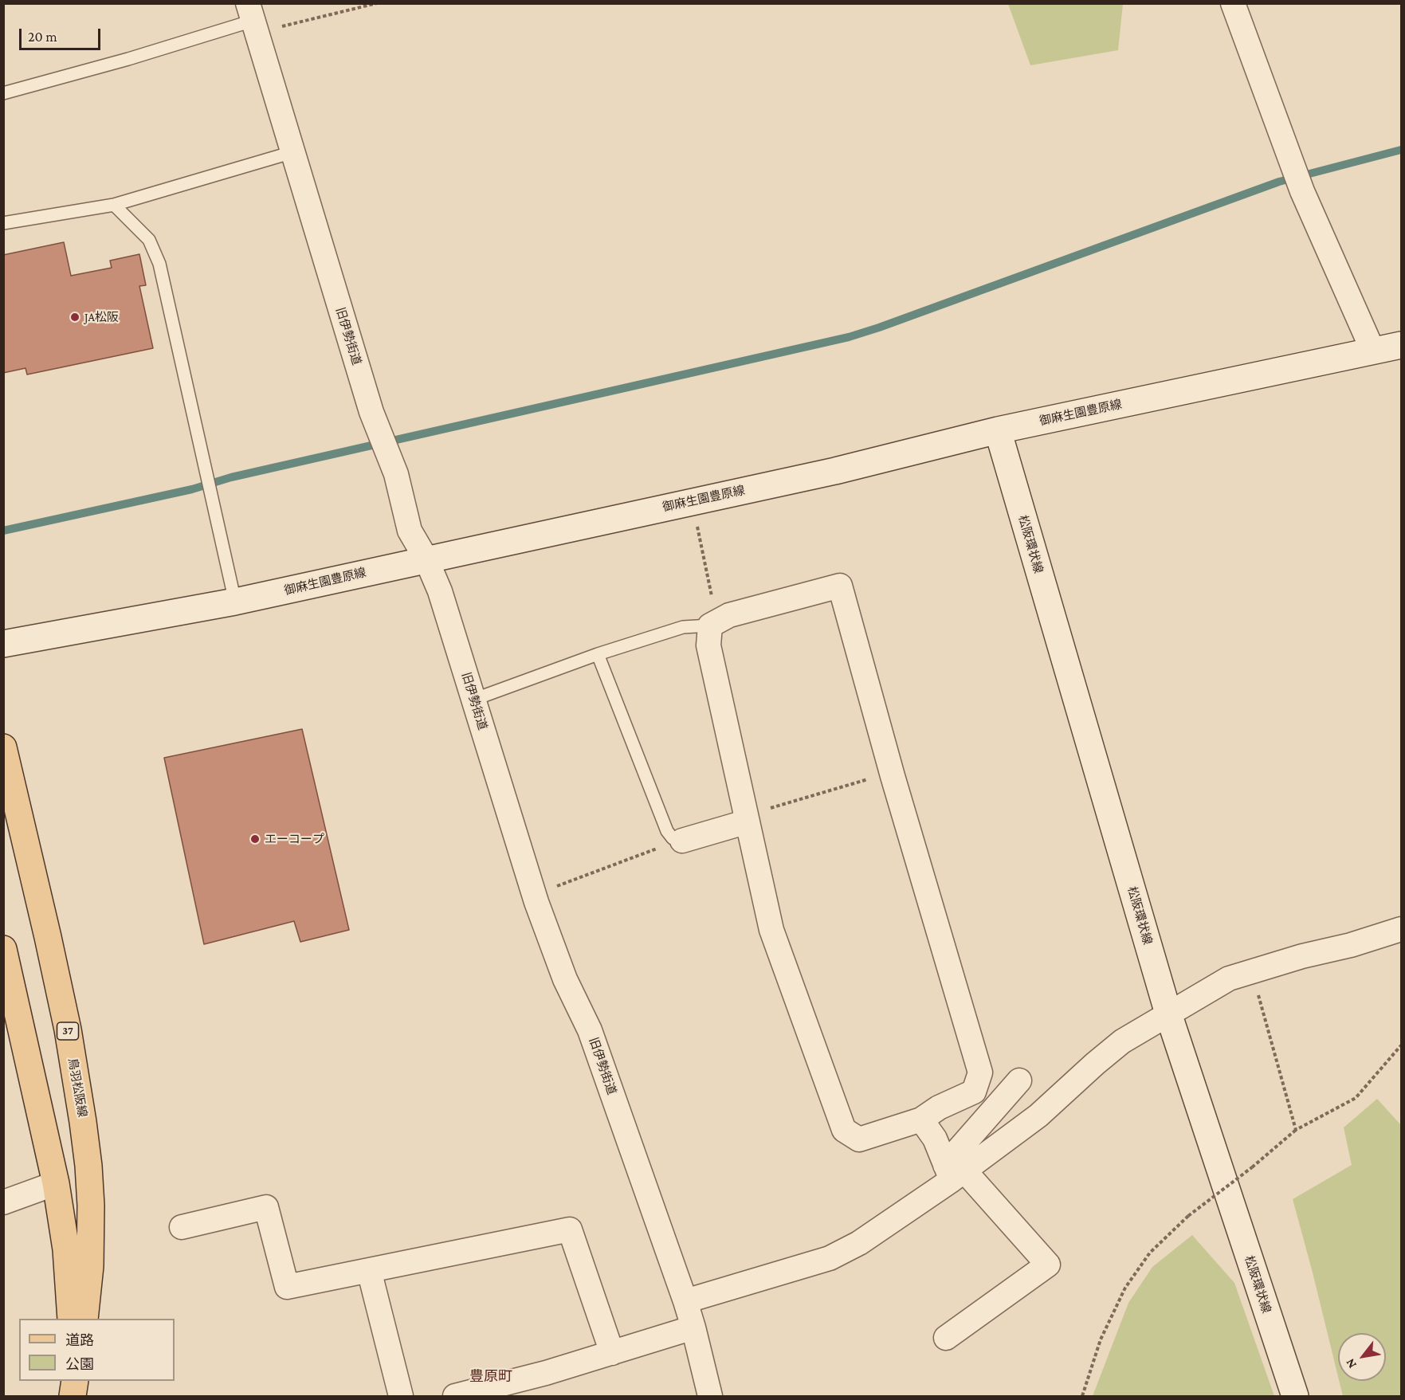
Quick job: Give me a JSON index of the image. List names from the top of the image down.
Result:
{
  "streets": {
    "main road": [
      "御麻生園豊原線",
      "松阪環状線",
      "37",
      "鳥羽松阪線"
    ],
    "street": ["旧伊勢街道"]
  },
  "crossings": [
    ["旧伊勢街道", "御麻生園豊原線"],
    ["御麻生園豊原線", "松阪環状線"]
  ],
  "districts": ["豊原町"],
  "places": ["JA松阪", "エーコープ"],
  "legend": ["道路", "公園"],
  "scale_bar": "20 m",
  "north": "bottom left"
}
